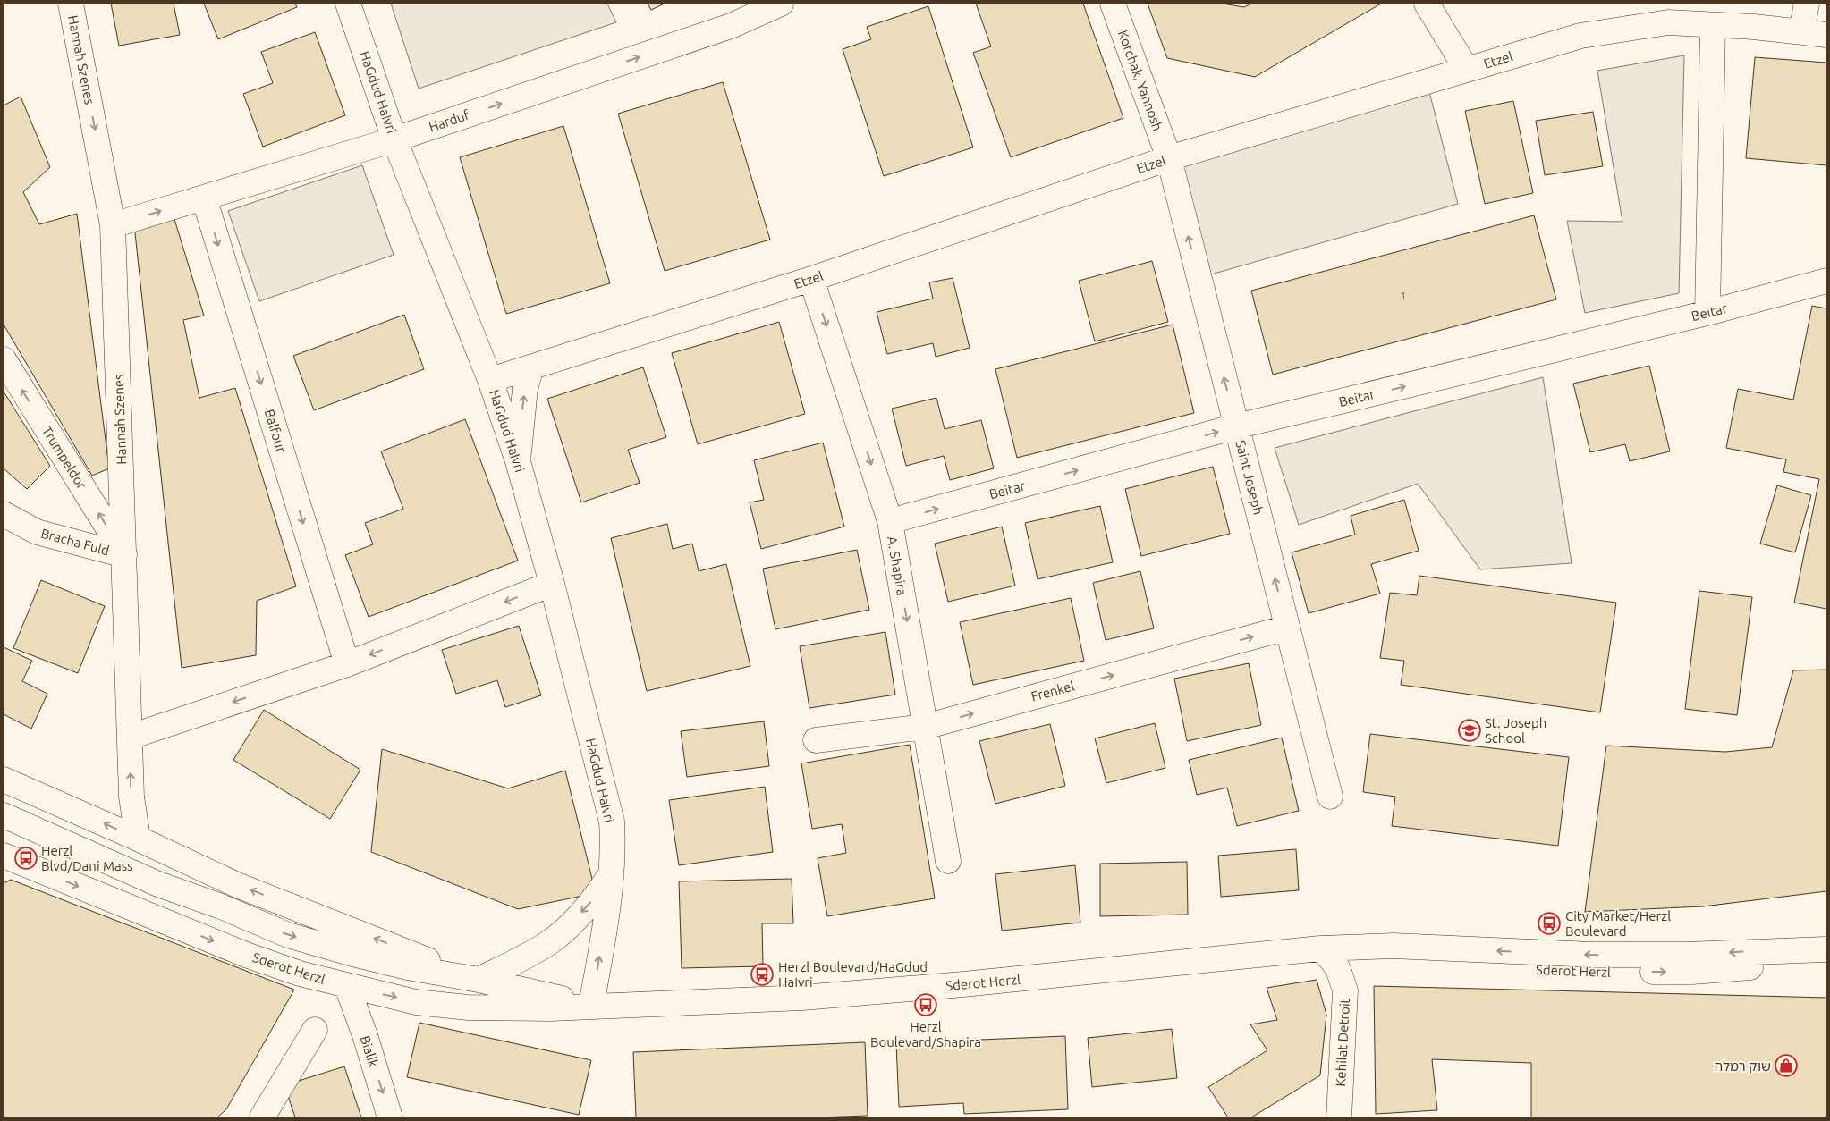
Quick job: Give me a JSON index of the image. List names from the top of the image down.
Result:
{
  "streets": {
    "street": [
      "Hannah Szenes",
      "Etzel",
      "Korchak, Yannosh",
      "HaGdud HaIvri",
      "Harduf",
      "Beitar",
      "Balfour",
      "Trumpeldor",
      "Saint Joseph",
      "Bracha Fuld",
      "A. Shapira",
      "Frenkel",
      "Sderot Herzl",
      "Kehilat Detroit",
      "Bialik"
    ]
  },
  "crossings": [
    ["Hannah Szenes", "Harduf"],
    ["Hannah Szenes", "Trumpeldor"],
    ["Hannah Szenes", "Bracha Fuld"],
    ["Hannah Szenes", "Sderot Herzl"],
    ["Etzel", "Korchak, Yannosh"],
    ["Etzel", "HaGdud HaIvri"],
    ["Etzel", "Saint Joseph"],
    ["Etzel", "A. Shapira"],
    ["Korchak, Yannosh", "Saint Joseph"],
    ["HaGdud HaIvri", "Harduf"],
    ["HaGdud HaIvri", "Sderot Herzl"],
    ["Harduf", "Balfour"],
    ["Beitar", "Saint Joseph"],
    ["Beitar", "A. Shapira"],
    ["Trumpeldor", "Bracha Fuld"],
    ["Saint Joseph", "Frenkel"],
    ["A. Shapira", "Frenkel"],
    ["Sderot Herzl", "Kehilat Detroit"],
    ["Sderot Herzl", "Bialik"]
  ],
  "one_way": [
    "Harduf",
    "Beitar",
    "Balfour",
    "Trumpeldor",
    "Saint Joseph",
    "A. Shapira",
    "Frenkel",
    "Bialik"
  ],
  "places": {
    "school or university": ["St. Joseph School"],
    "bus stop": [
      "Herzl Blvd/Dani Mass",
      "City Market/Herzl Boulevard",
      "Herzl Boulevard/HaGdud HaIvri",
      "Herzl Boulevard/Shapira"
    ],
    "shop": ["שוק רמלה"]
  },
  "house_numbers": ["1"]
}
